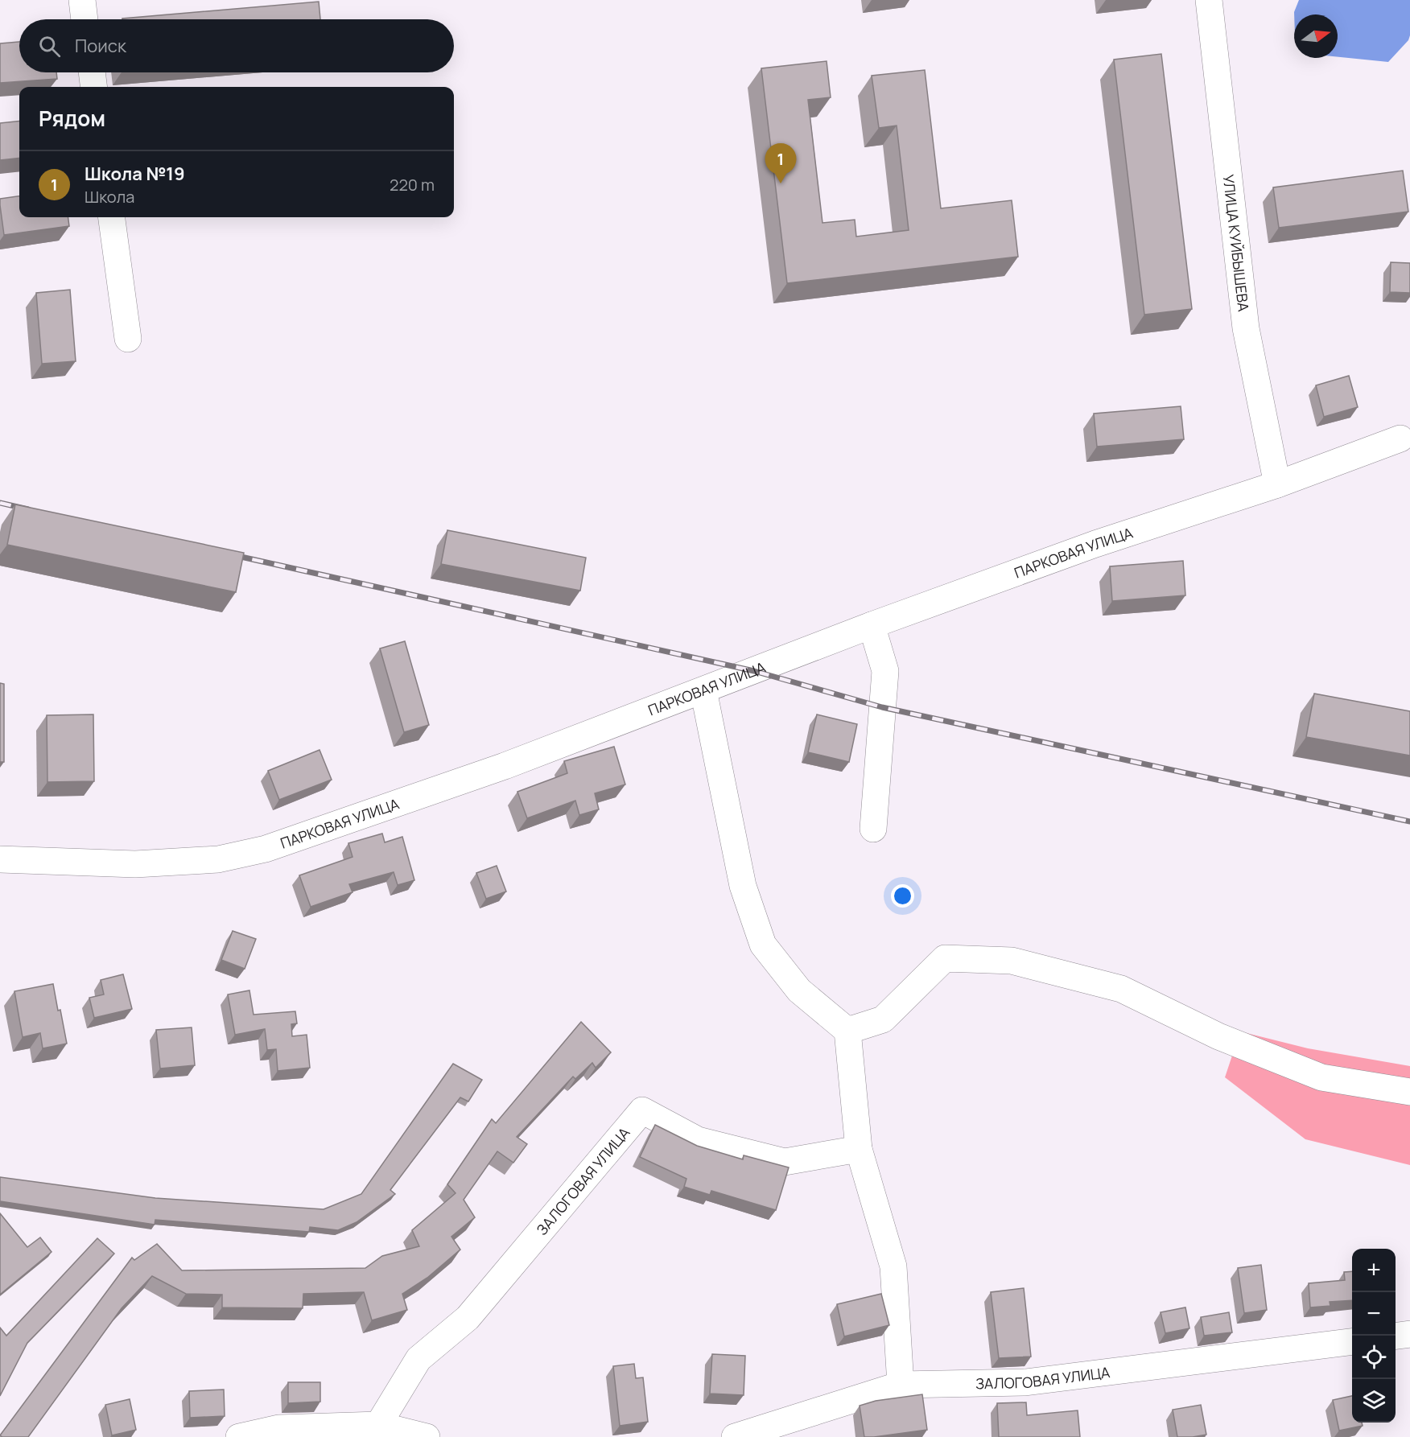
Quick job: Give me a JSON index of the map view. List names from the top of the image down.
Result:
{
  "streets": {
    "street": ["УЛИЦА КУЙБЫШЕВА", "ПАРКОВАЯ УЛИЦА", "ЗАЛОГОВАЯ УЛИЦА"]
  },
  "crossings": [
    ["УЛИЦА КУЙБЫШЕВА", "ПАРКОВАЯ УЛИЦА"]
  ],
  "north": "right",
  "page": {
    "search": "Поиск",
    "heading": "Рядом",
    "pins": "1",
    "list": [
      {
        "mark": "1",
        "name": "Школа №19",
        "note": "Школа",
        "value": "220 m"
      }
    ],
    "map_buttons": ["+", "−"]
  }
}
